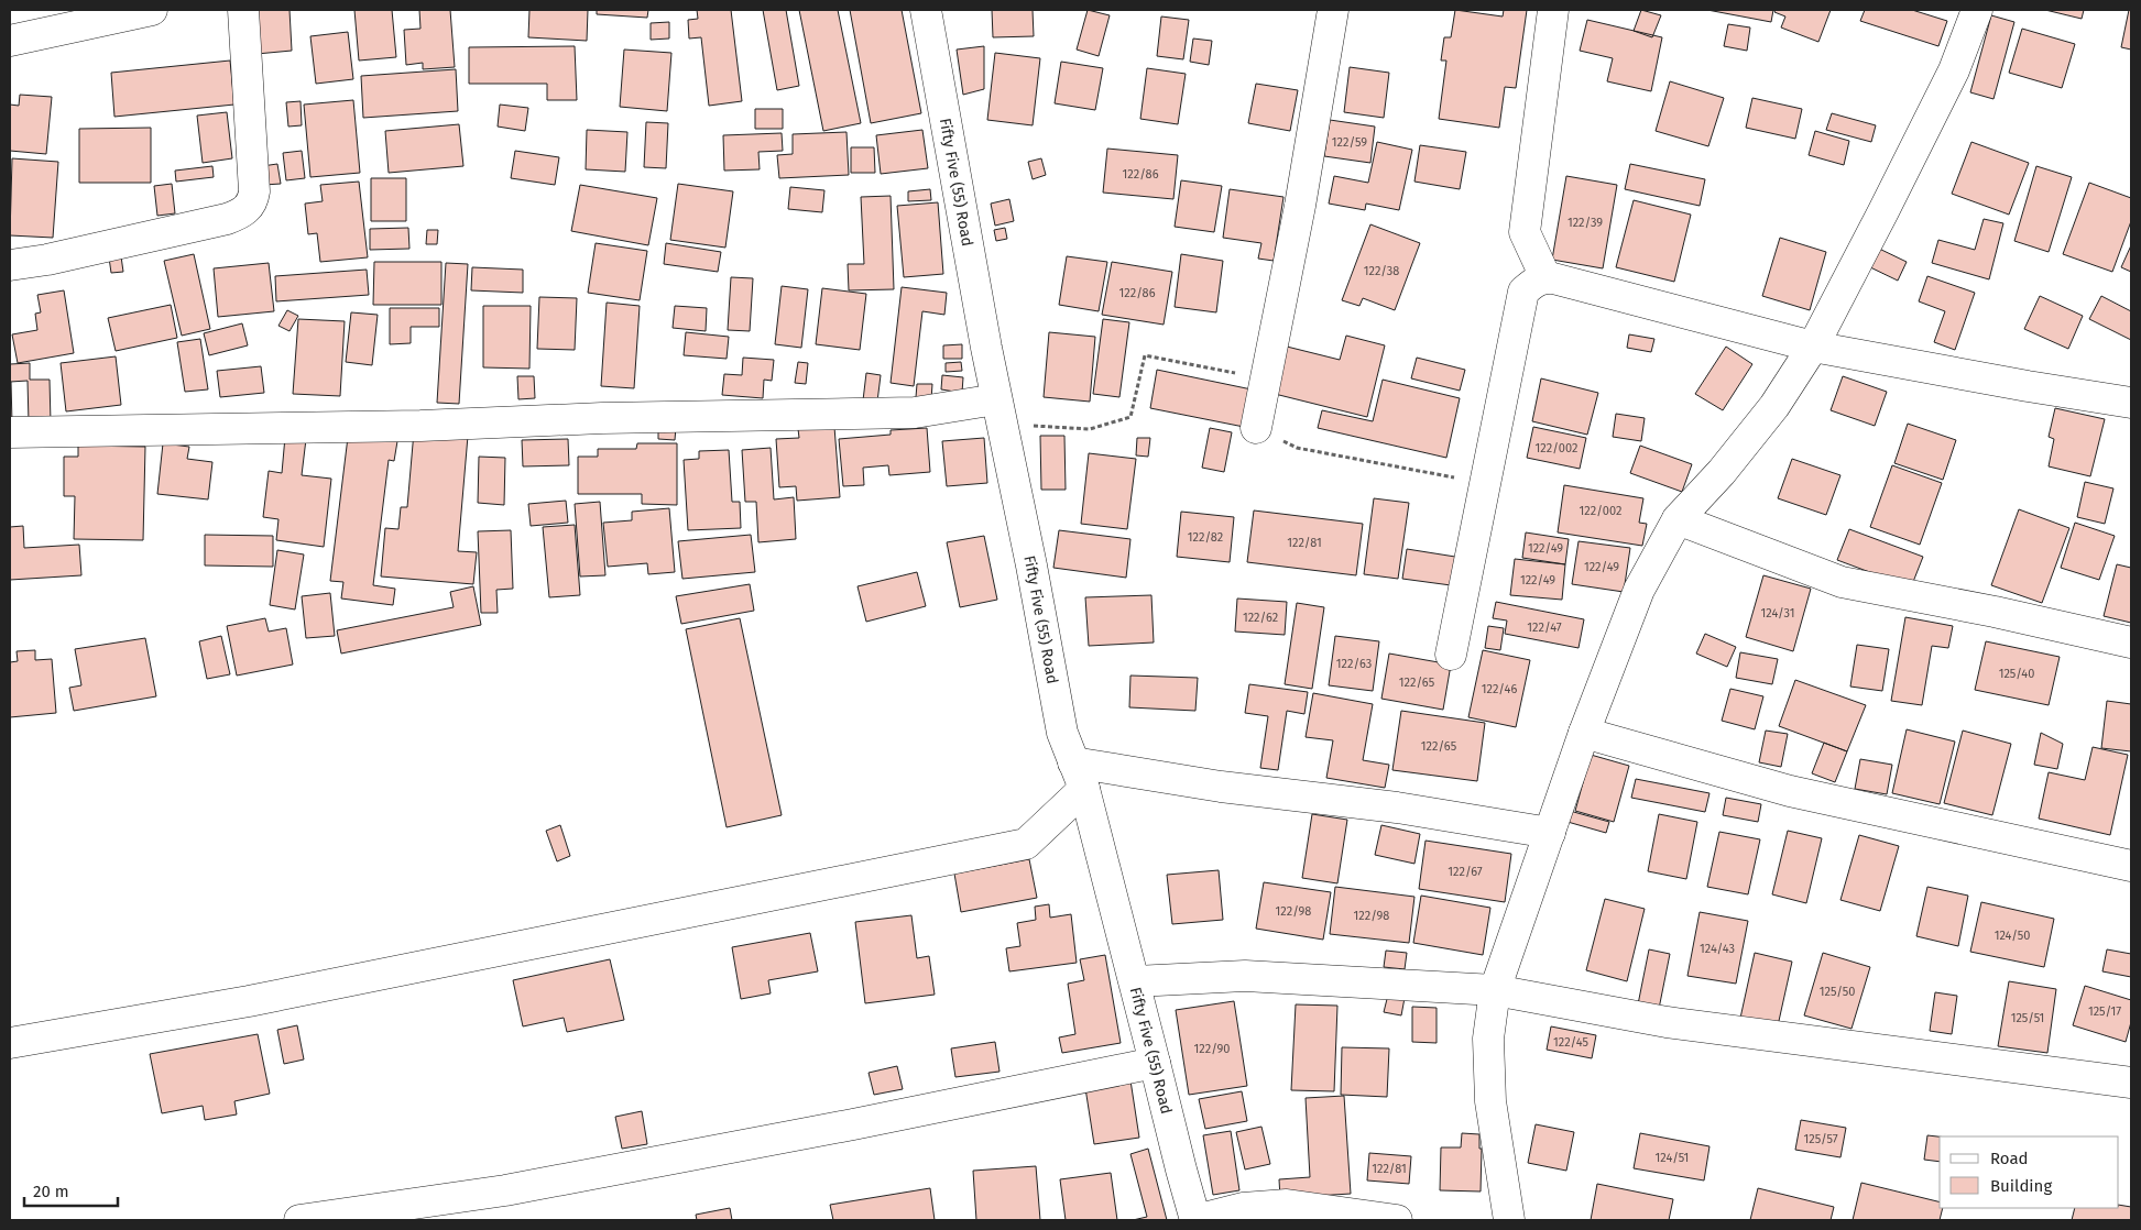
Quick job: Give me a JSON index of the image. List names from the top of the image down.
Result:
{
  "streets": {
    "street": ["Fifty Five (55) Road"]
  },
  "house_numbers": [
    "122/59",
    "122/86",
    "122/39",
    "122/38",
    "122/86",
    "122/002",
    "122/002",
    "122/82",
    "122/81",
    "122/49",
    "122/49",
    "122/49",
    "124/31",
    "122/62",
    "122/47",
    "122/63",
    "125/40",
    "122/65",
    "122/46",
    "122/65",
    "122/67",
    "122/98",
    "122/98",
    "124/50",
    "124/43",
    "125/50",
    "125/17",
    "125/51",
    "122/45",
    "122/90",
    "125/57",
    "124/51",
    "122/81"
  ],
  "legend": ["Road", "Building"],
  "scale_bar": "20 m"
}
